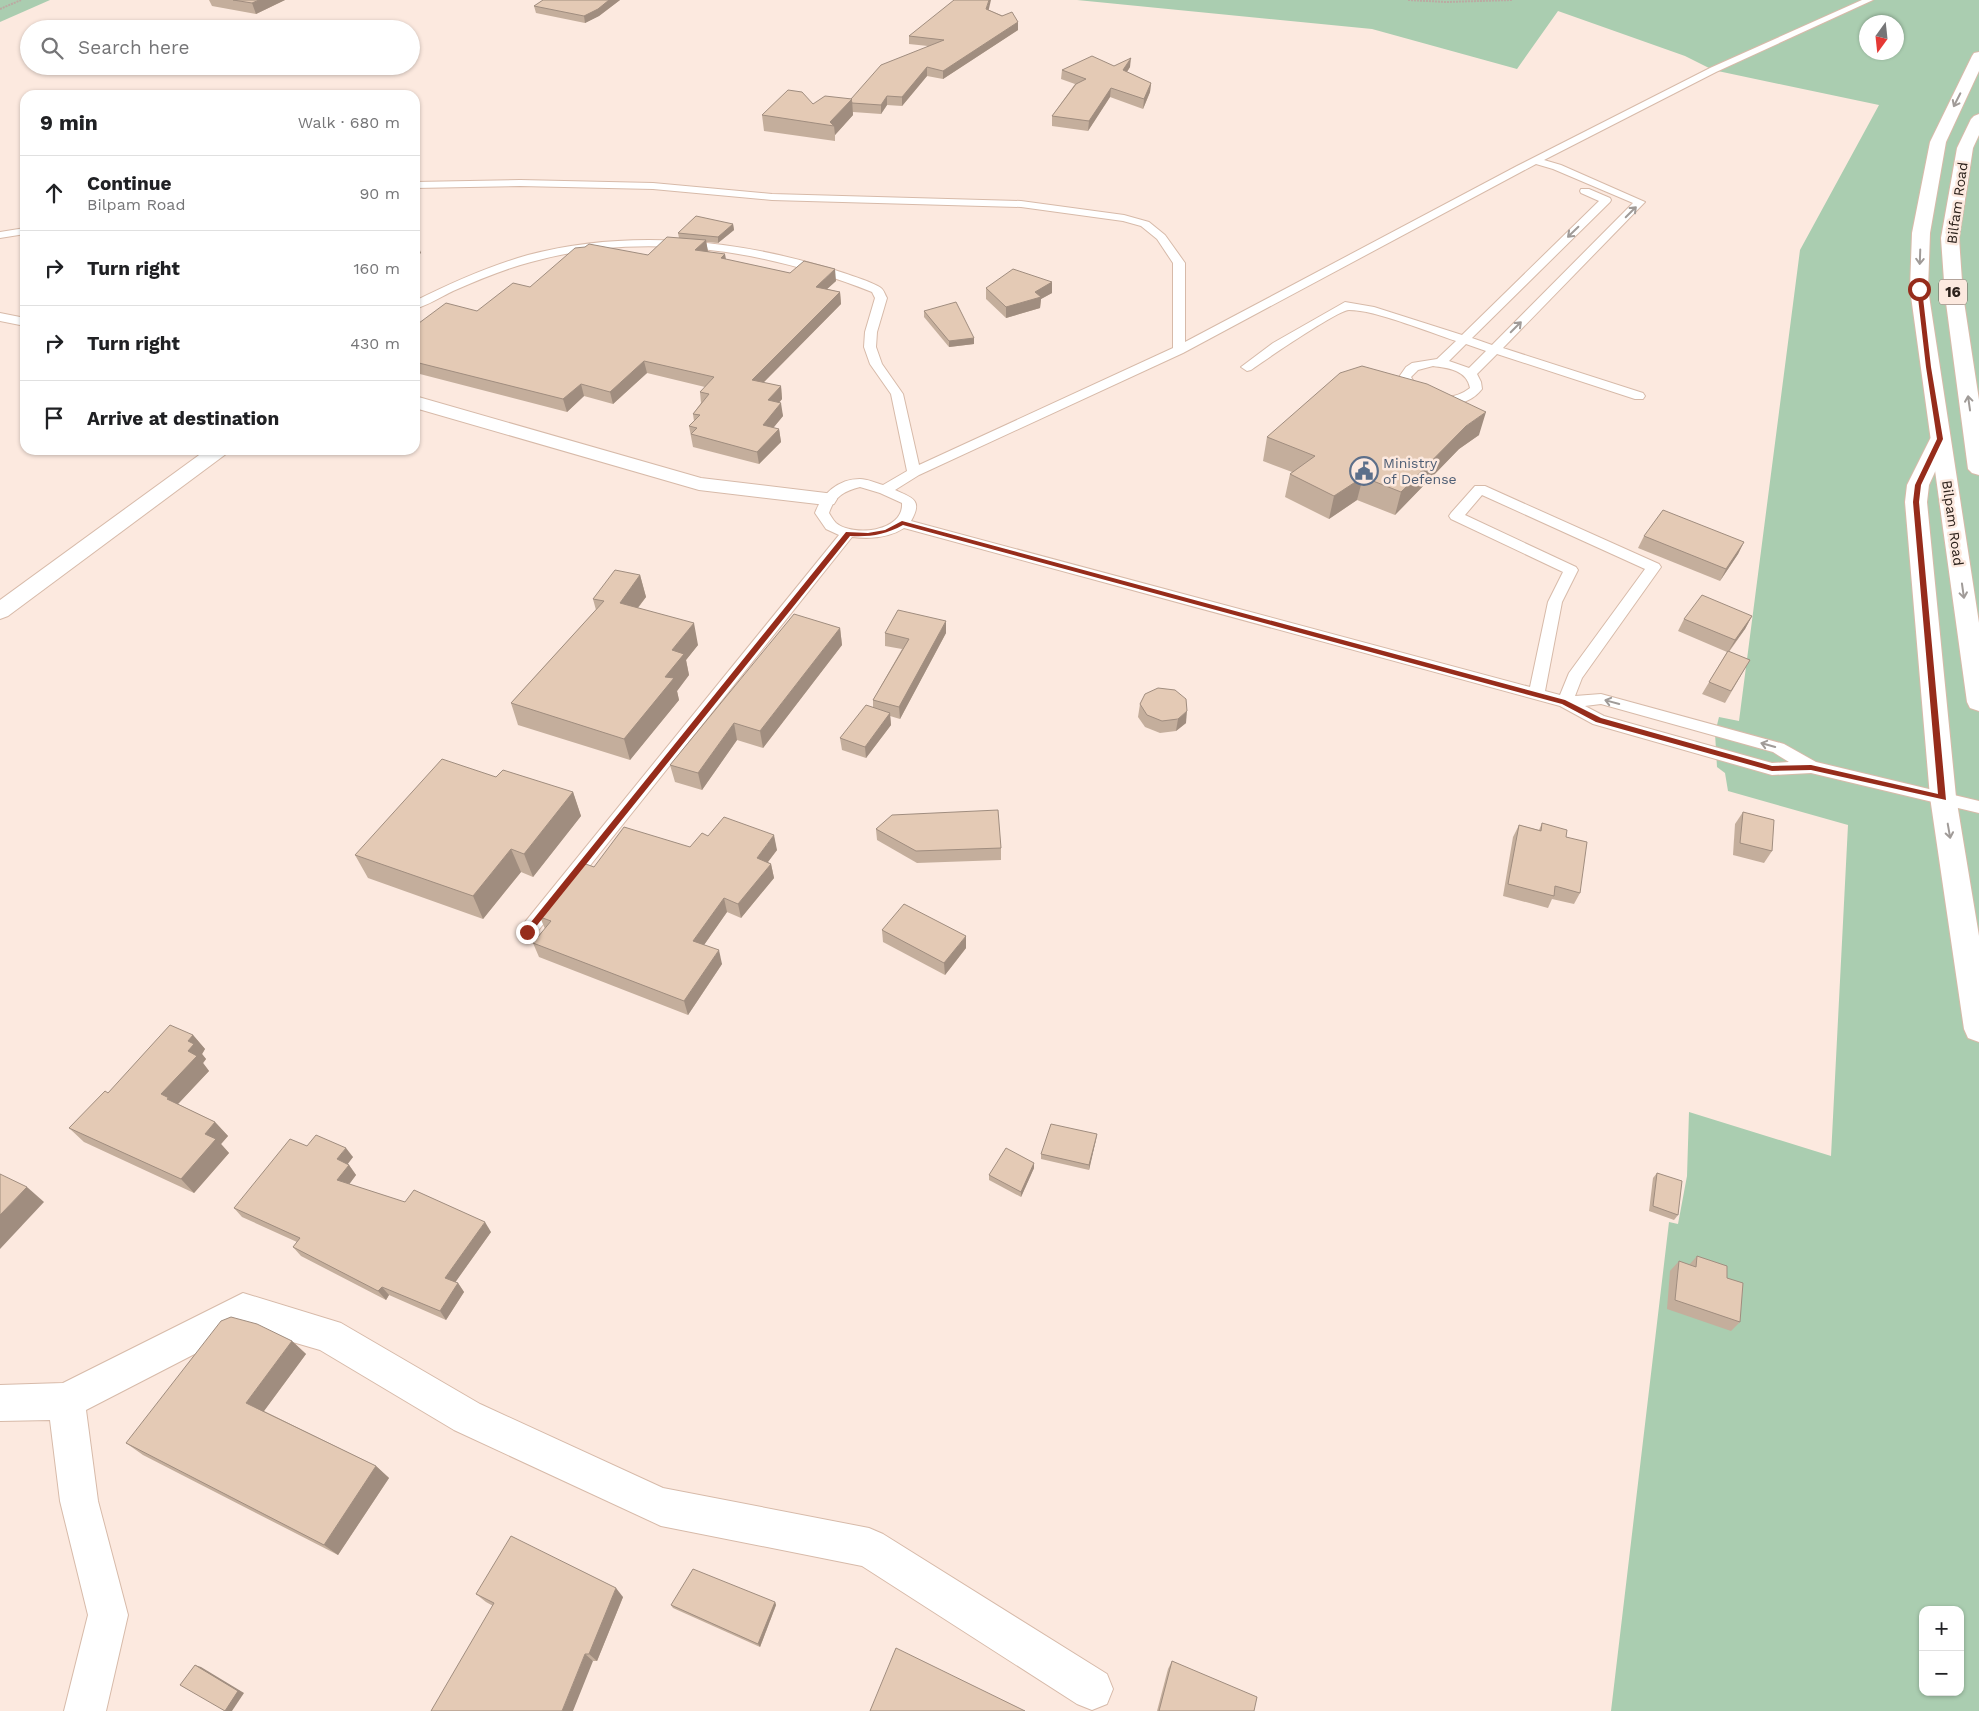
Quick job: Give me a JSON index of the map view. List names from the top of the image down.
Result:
{
  "streets": {
    "street": ["Bilfam Road", "16", "Bilpam Road"]
  },
  "one_way": ["Bilfam Road"],
  "places": {
    "public building": ["Ministry of Defense"]
  },
  "north": "bottom",
  "page": {
    "search": "Search here",
    "heading": ["9 min", "Walk · 680 m"],
    "list": [
      ["Continue", "Bilpam Road", "90 m"],
      ["Turn right", "160 m"],
      ["Turn right", "430 m"],
      "Arrive at destination"
    ],
    "map_buttons": ["+", "−"]
  }
}
